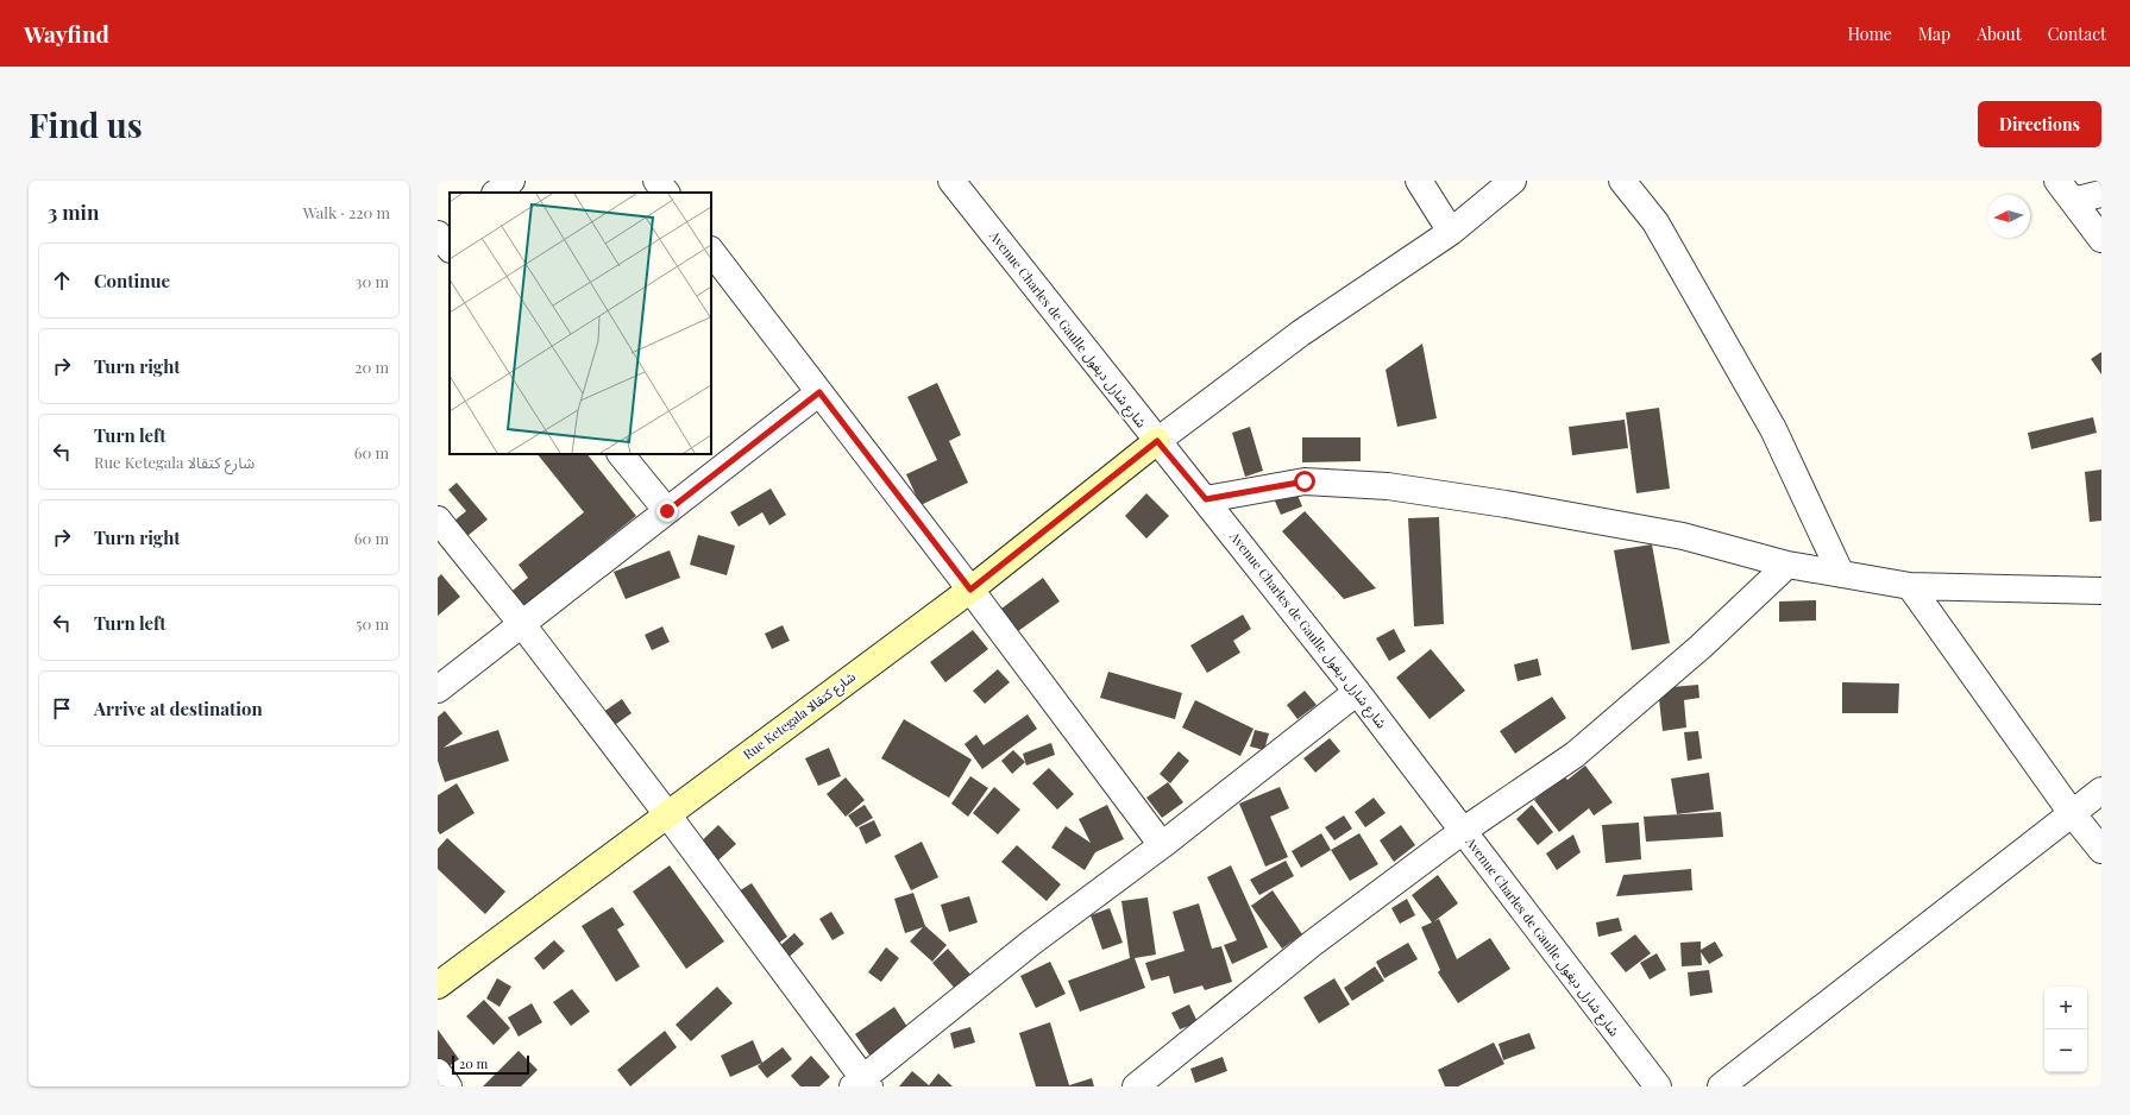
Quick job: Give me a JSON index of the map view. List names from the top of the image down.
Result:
{
  "streets": {
    "street": ["Avenue Charles de Gaulle شارع شارل ديغول", "Rue Ketegala شارع كتقالا"]
  },
  "crossings": [
    ["Avenue Charles de Gaulle شارع شارل ديغول", "Rue Ketegala شارع كتقالا"]
  ],
  "scale_bar": "20 m",
  "north": "left",
  "page": {
    "header": "Wayfind",
    "nav": [
      "Home",
      "Map",
      "About",
      "Contact"
    ],
    "buttons": "Directions",
    "title": "Find us",
    "heading": ["3 min", "Walk · 220 m"],
    "list": [
      ["Continue", "30 m"],
      ["Turn right", "20 m"],
      ["Turn left", "Rue Ketegala شارع كتقالا", "60 m"],
      ["Turn right", "60 m"],
      ["Turn left", "50 m"],
      "Arrive at destination"
    ],
    "map_buttons": ["+", "−"],
    "scale": "20 m"
  }
}
